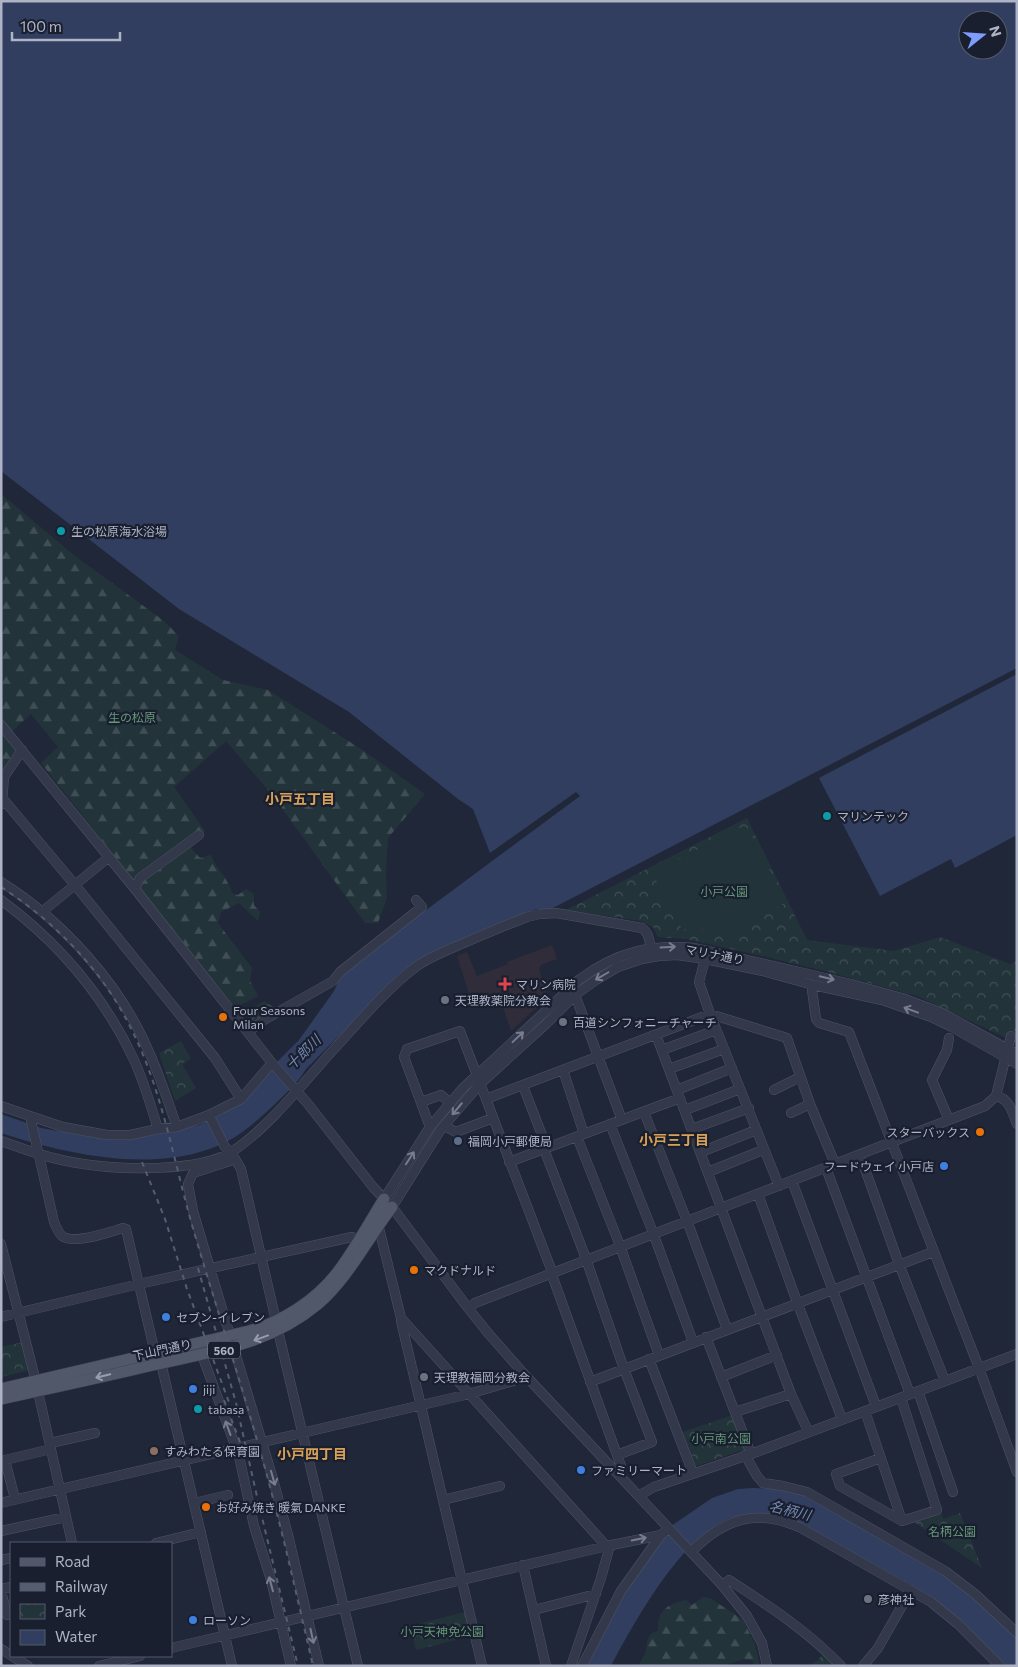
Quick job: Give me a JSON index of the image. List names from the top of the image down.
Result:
{
  "streets": {
    "main road": ["下山門通り", "560"],
    "street": ["マリナ通り"]
  },
  "crossings": [
    ["マリナ通り", "下山門通り"]
  ],
  "districts": ["小戸五丁目", "小戸三丁目", "小戸四丁目"],
  "water": ["十郎川", "名柄川"],
  "parks": [
    "生の松原",
    "小戸公園",
    "小戸南公園",
    "名柄公園",
    "小戸天神免公園"
  ],
  "places": {
    "other": [
      "生の松原海水浴場",
      "マリンテック",
      "天理教薬院分教会",
      "Four Seasons Milan",
      "百道シンフォニーチャーチ",
      "スターバックス",
      "福岡小戸郵便局",
      "フードウェイ 小戸店",
      "マクドナルド",
      "セブン-イレブン",
      "天理教福岡分教会",
      "jiji",
      "tabasa",
      "すみわたる保育園",
      "ファミリーマート",
      "お好み焼き 暖氣 DANKE",
      "彦神社",
      "ローソン"
    ],
    "health": ["マリン病院"]
  },
  "legend": [
    "Road",
    "Railway",
    "Park",
    "Water"
  ],
  "scale_bar": "100 m",
  "north": "right"
}
